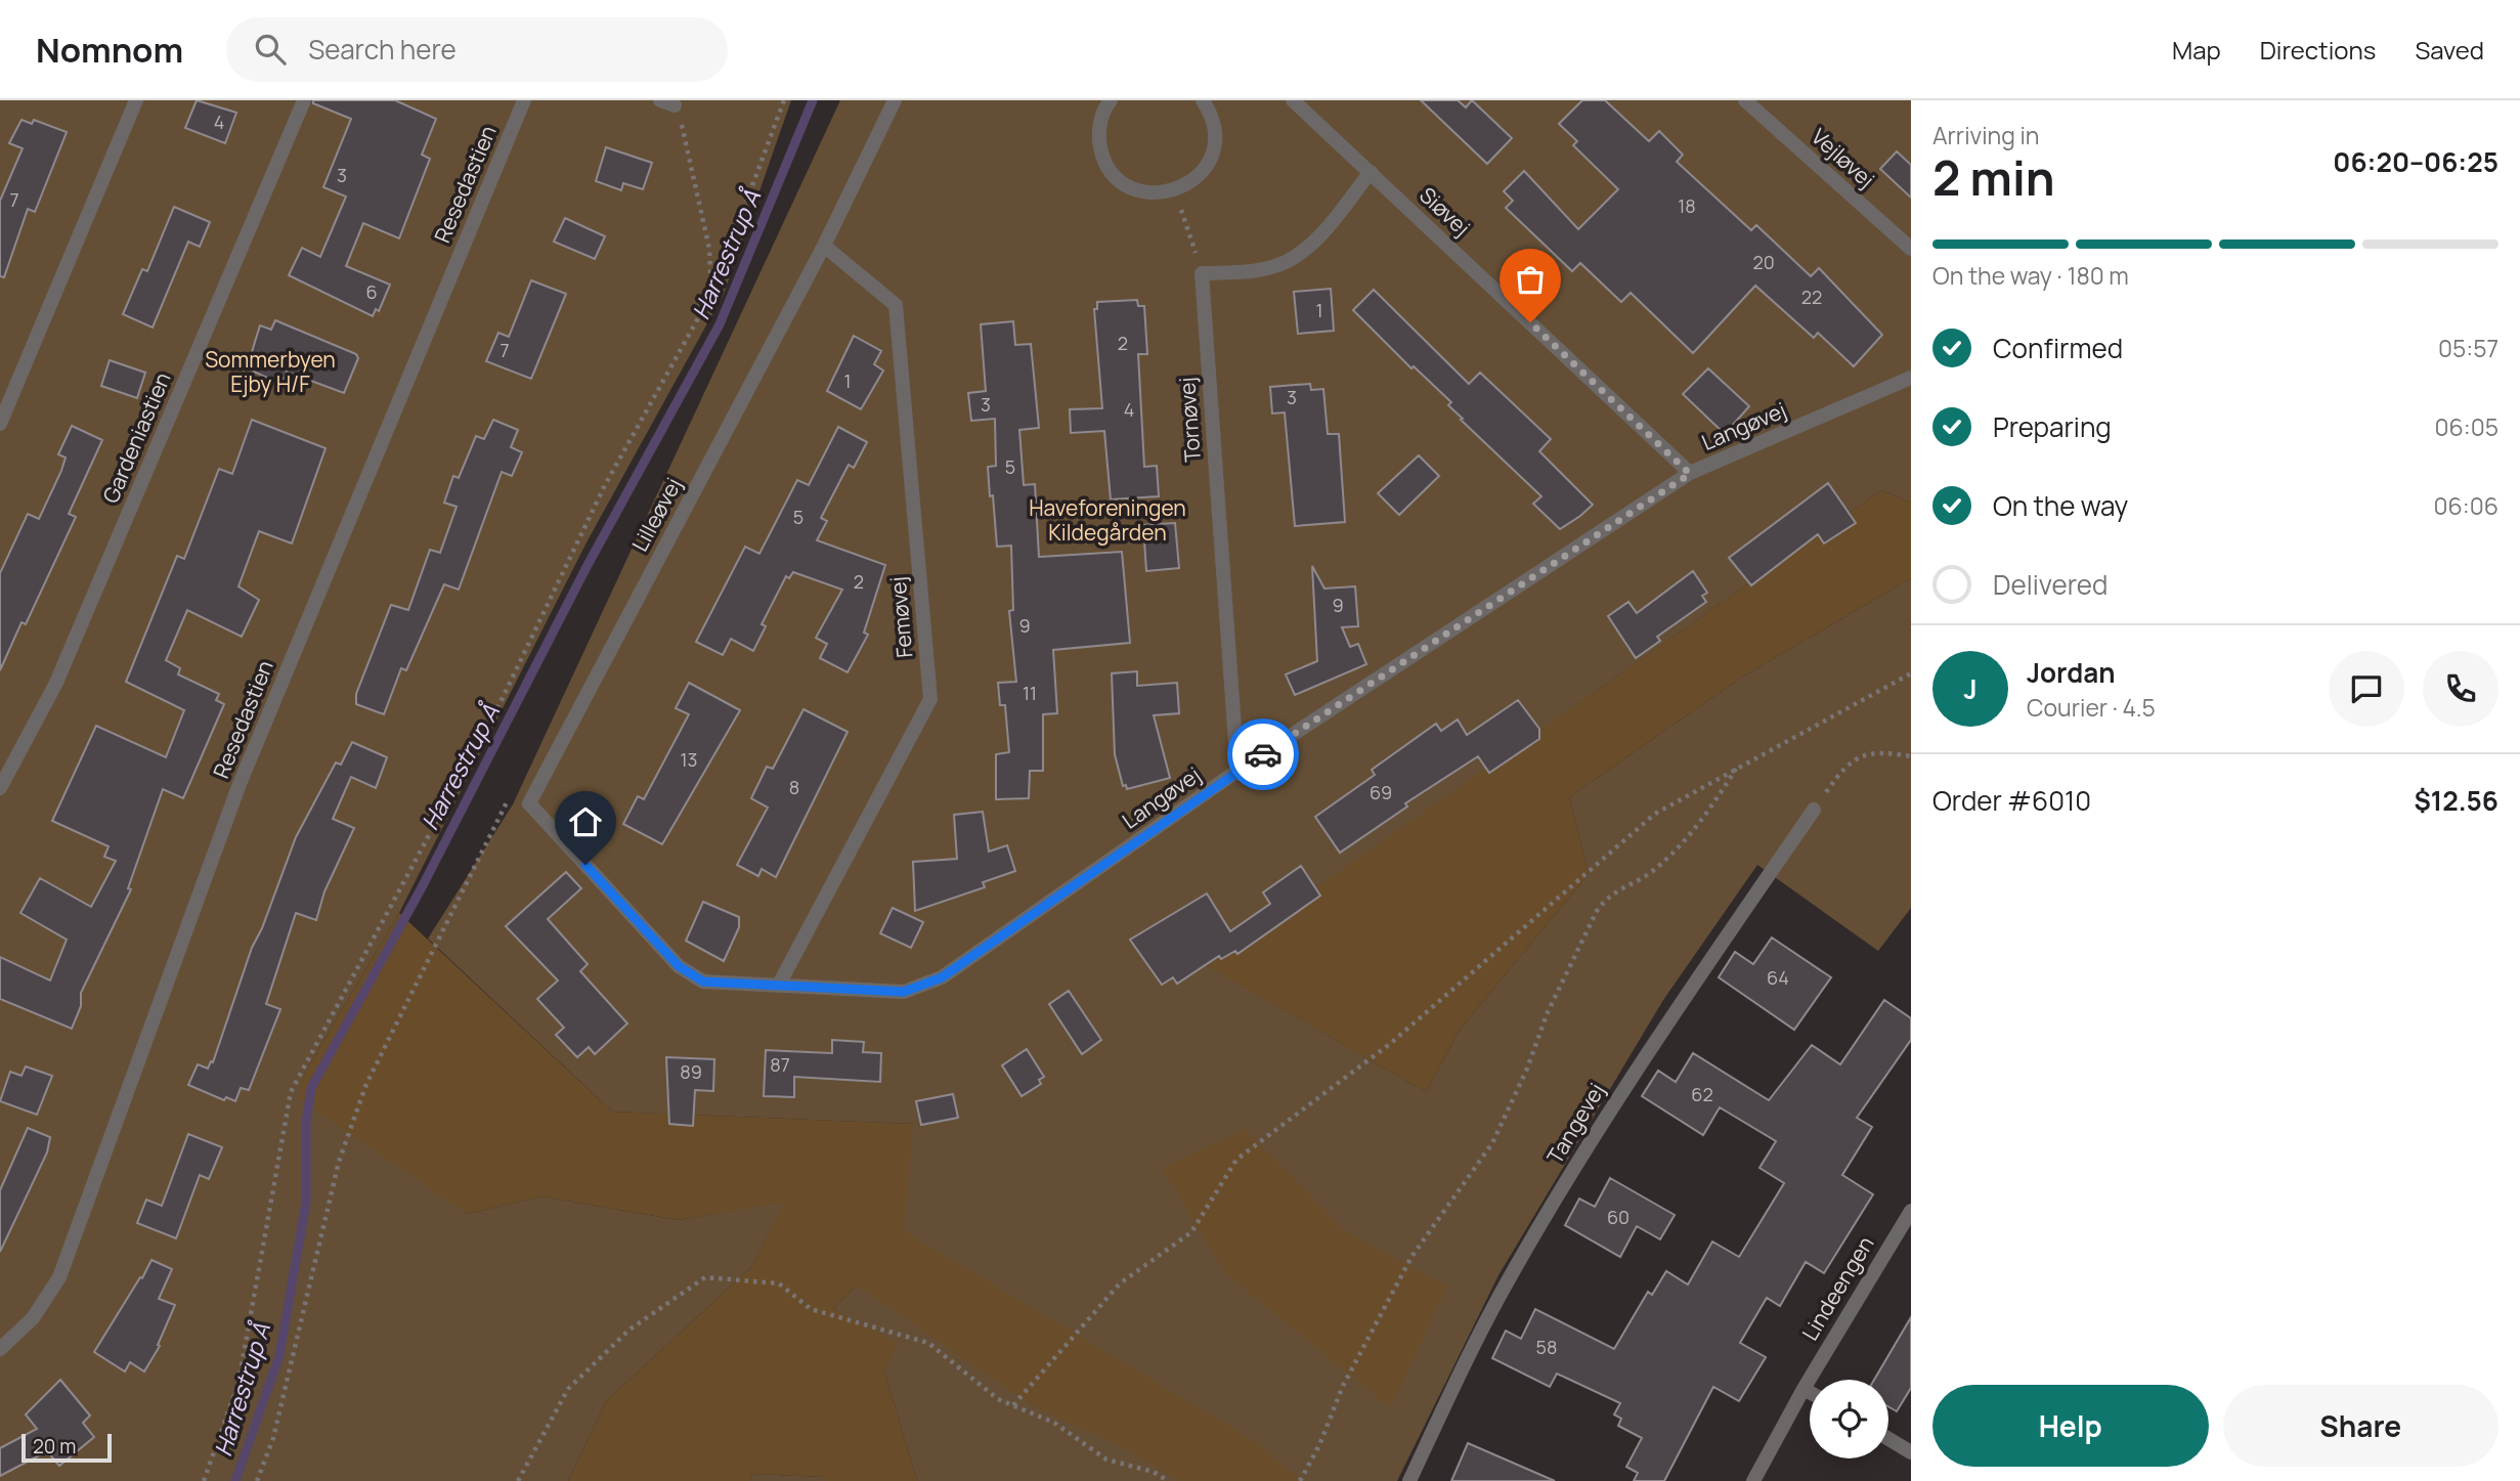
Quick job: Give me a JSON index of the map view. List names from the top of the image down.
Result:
{
  "streets": {
    "street": [
      "Vejløvej",
      "Resedastien",
      "Siøvej",
      "Tornøvej",
      "Langøvej",
      "Gardeniastien",
      "Lilleøvej",
      "Femøvej",
      "Tangevej",
      "Lindeengen"
    ]
  },
  "crossings": [
    ["Siøvej", "Langøvej"],
    ["Tornøvej", "Langøvej"],
    ["Langøvej", "Lilleøvej"],
    ["Langøvej", "Femøvej"],
    ["Lilleøvej", "Femøvej"]
  ],
  "water": ["Harrestrup Å"],
  "parks": ["Sommerbyen Ejby H/F", "Haveforeningen Kildegården"],
  "house_numbers": [
    "4",
    "3",
    "7",
    "18",
    "20",
    "6",
    "22",
    "1",
    "2",
    "7",
    "1",
    "3",
    "3",
    "4",
    "5",
    "5",
    "2",
    "9",
    "9",
    "11",
    "13",
    "8",
    "69",
    "64",
    "87",
    "89",
    "62",
    "60",
    "58"
  ],
  "scale_bar": "20 m",
  "page": {
    "header": "Nomnom",
    "search": "Search here",
    "nav": ["Map", "Directions", "Saved"],
    "heading": ["2 min", "Arriving in", "06:20–06:25"],
    "panel": [
      "Jordan",
      "Courier · 4.5",
      "Order #6010",
      "$12.56"
    ],
    "bar": "On the way · 180 m",
    "list": [
      ["Confirmed", "05:57"],
      ["Preparing", "06:05"],
      ["On the way", "06:06"],
      "Delivered"
    ],
    "round": "J",
    "buttons": ["Help", "Share"],
    "scale": "20 m"
  }
}
